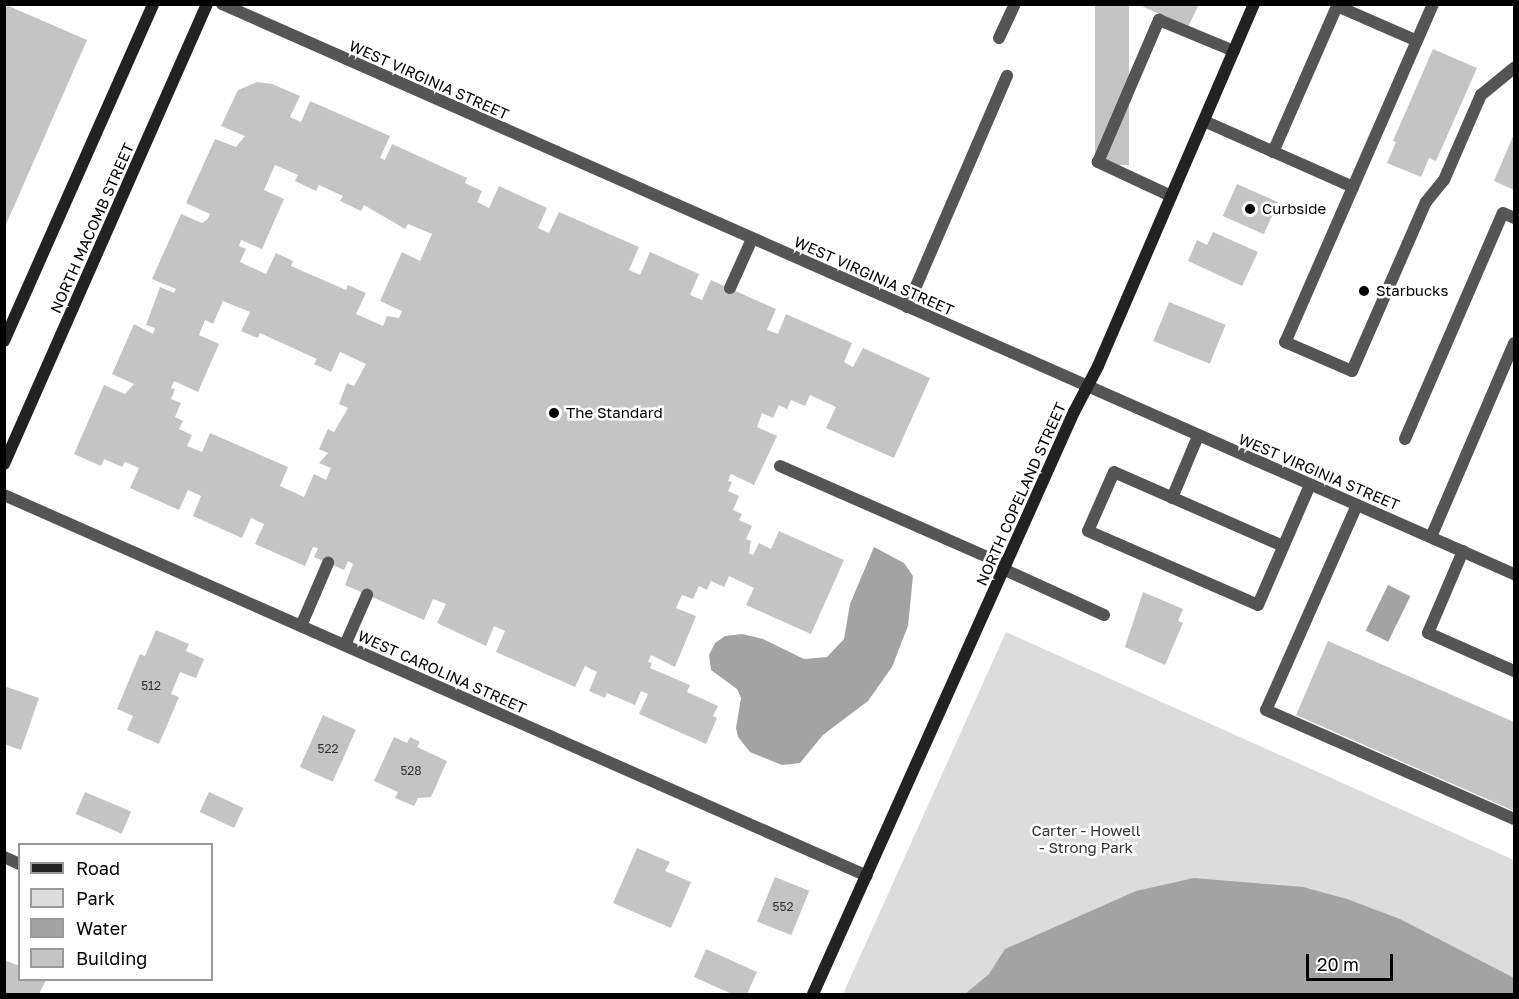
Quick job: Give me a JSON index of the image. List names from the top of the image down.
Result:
{
  "streets": {
    "street": [
      "WEST VIRGINIA STREET",
      "NORTH MACOMB STREET",
      "NORTH COPELAND STREET",
      "WEST CAROLINA STREET"
    ]
  },
  "crossings": [
    ["WEST VIRGINIA STREET", "NORTH COPELAND STREET"],
    ["NORTH COPELAND STREET", "WEST CAROLINA STREET"]
  ],
  "parks": ["Carter - Howell - Strong Park"],
  "places": ["Curbside", "Starbucks", "The Standard"],
  "house_numbers": [
    "512",
    "522",
    "528",
    "552"
  ],
  "legend": [
    "Road",
    "Park",
    "Water",
    "Building"
  ],
  "scale_bar": "20 m"
}
